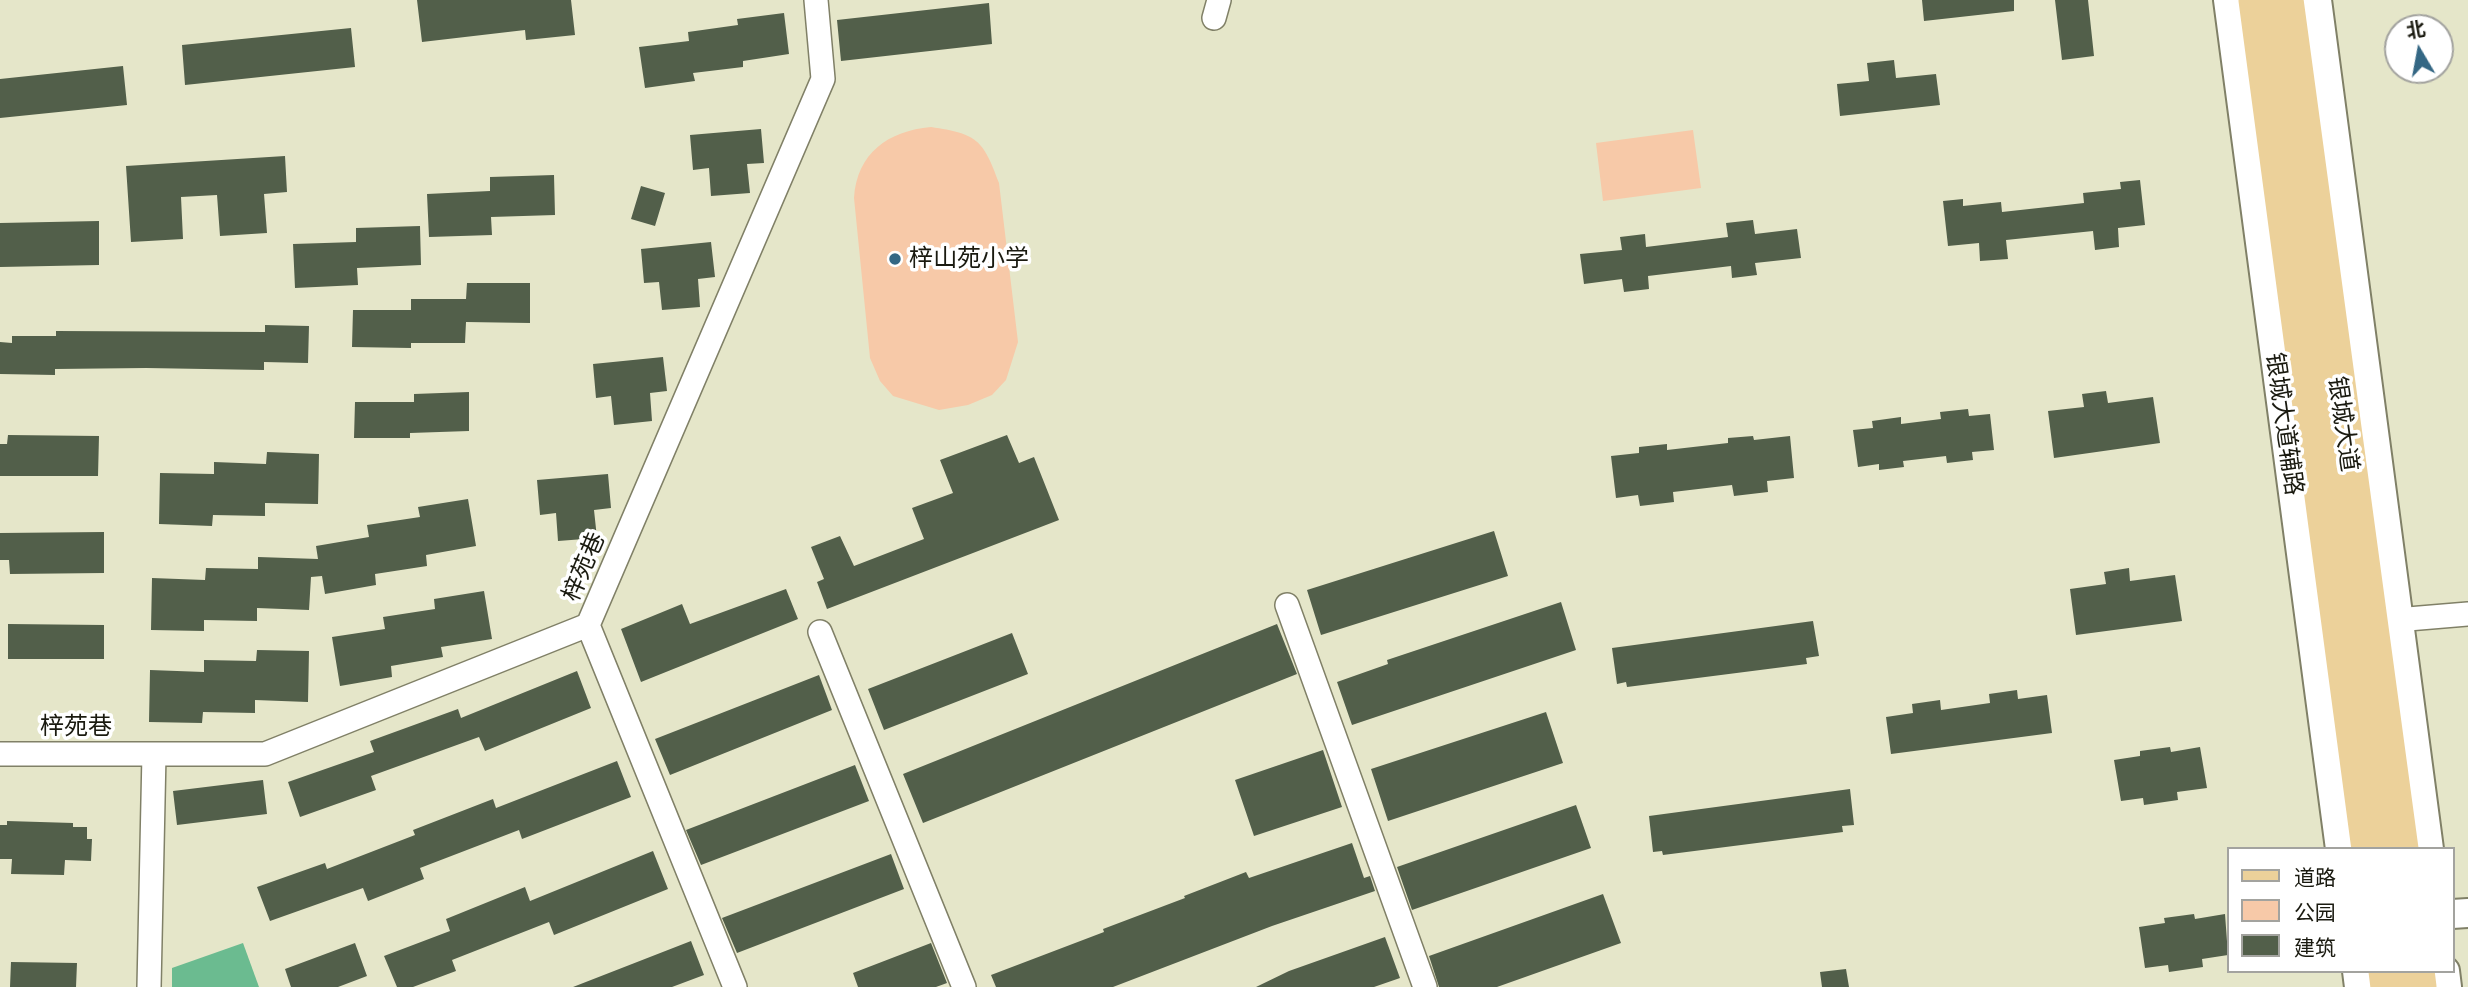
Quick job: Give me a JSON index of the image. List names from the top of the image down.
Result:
{
  "streets": {
    "main road": ["银城大道"],
    "street": ["银城大道辅路", "梓苑巷"]
  },
  "places": ["梓山苑小学"],
  "legend": ["道路", "公园", "建筑"],
  "north": "top"
}
